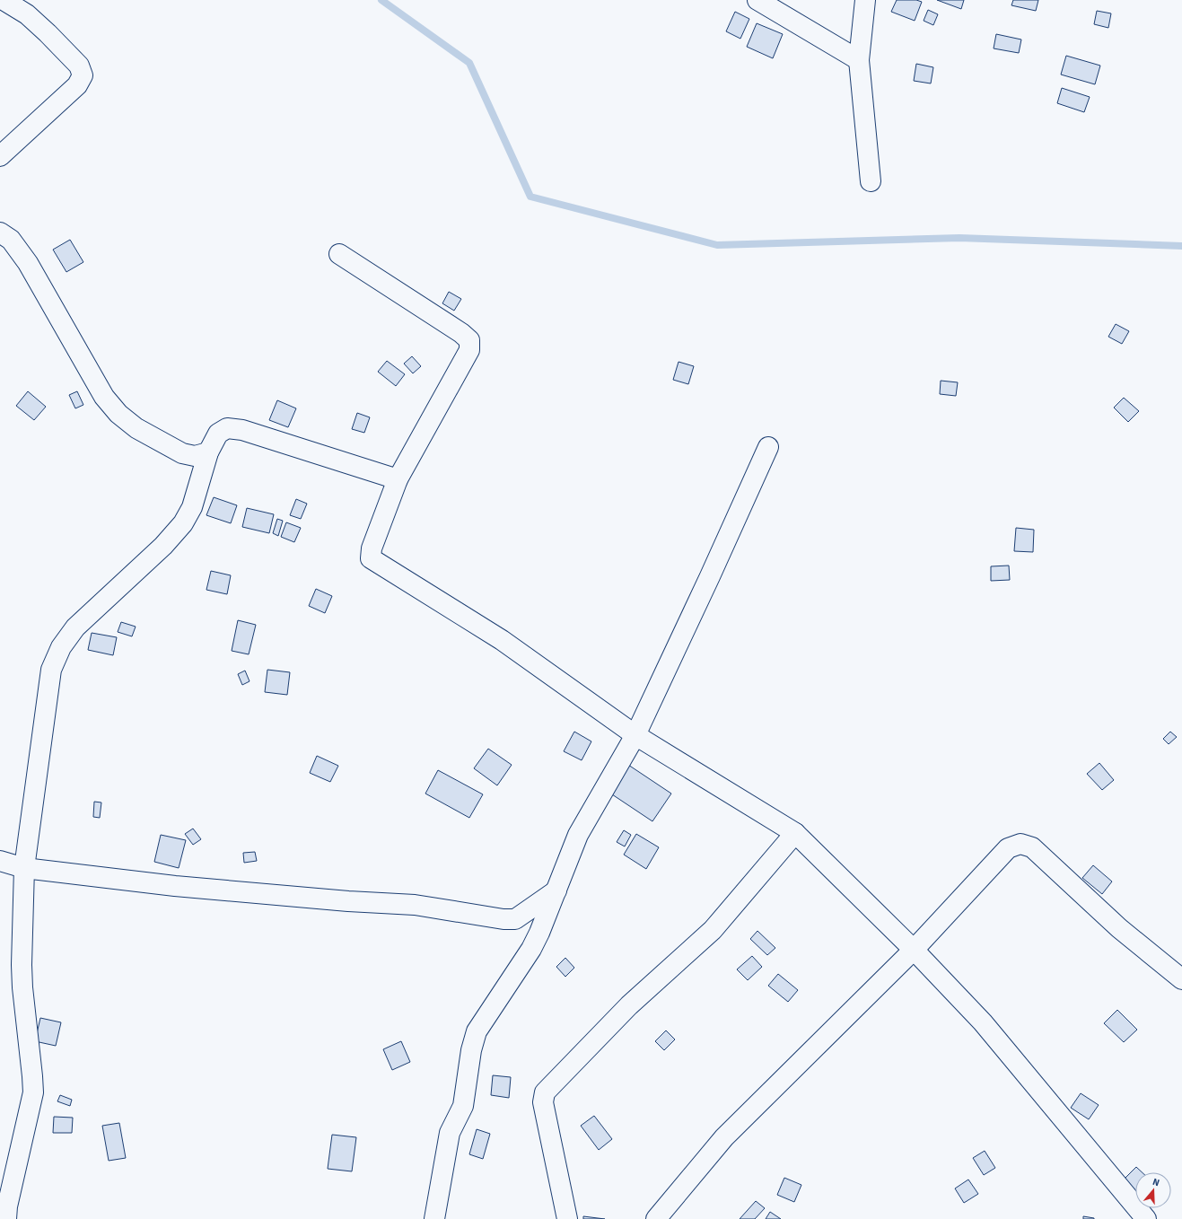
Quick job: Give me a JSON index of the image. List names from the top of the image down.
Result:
{
  "north": "top"
}
